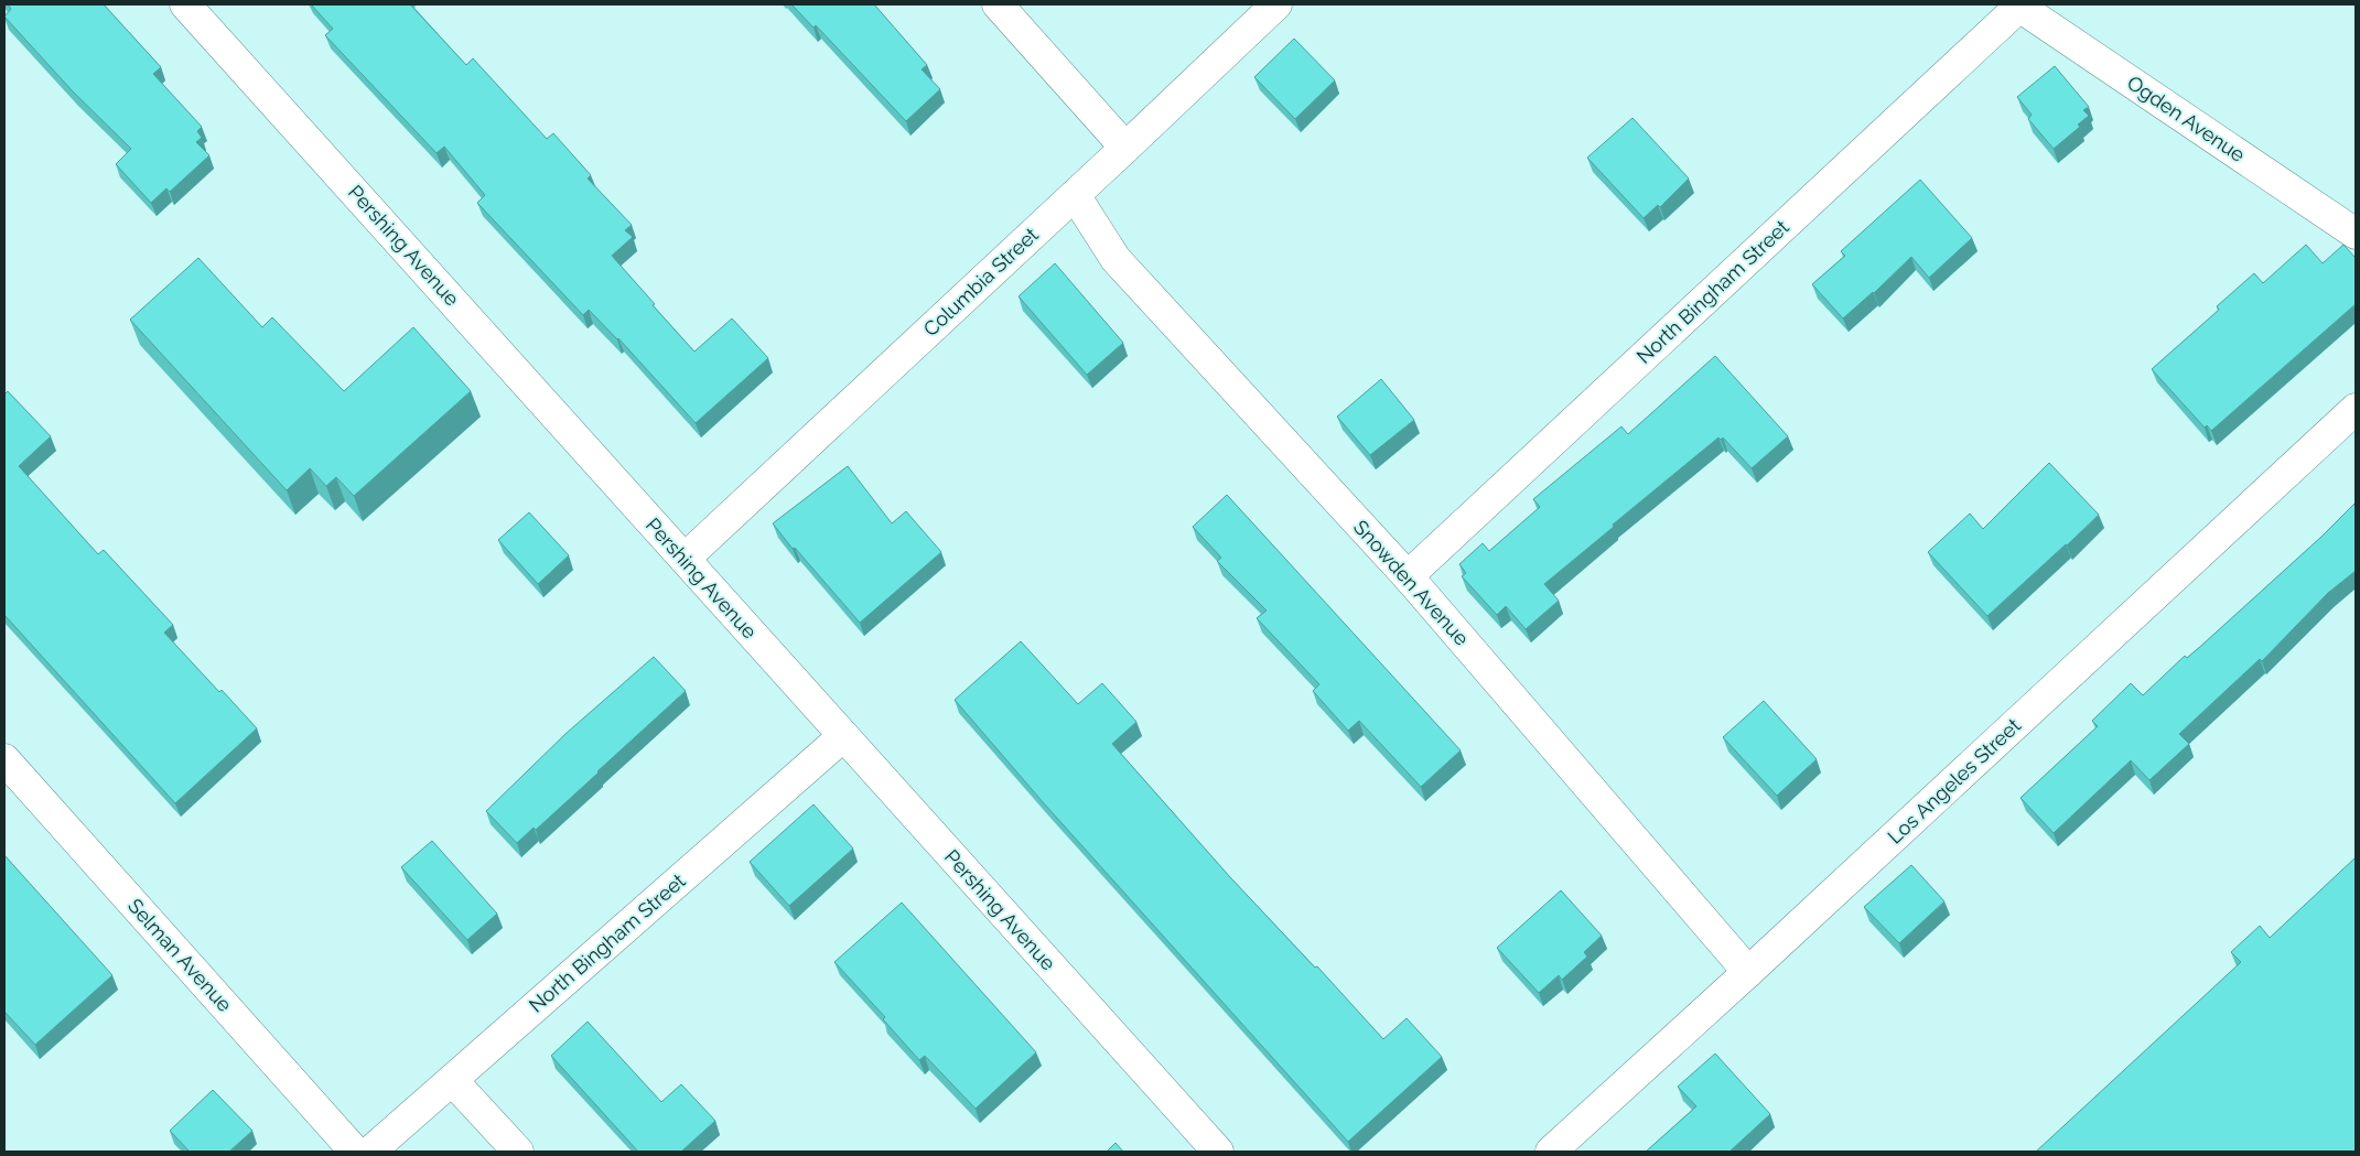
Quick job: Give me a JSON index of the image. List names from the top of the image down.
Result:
{
  "streets": {
    "street": [
      "Ogden Avenue",
      "Pershing Avenue",
      "Columbia Street",
      "North Bingham Street",
      "Snowden Avenue",
      "Los Angeles Street",
      "Selman Avenue"
    ]
  },
  "crossings": [
    ["Ogden Avenue", "North Bingham Street"],
    ["Pershing Avenue", "Columbia Street"],
    ["Pershing Avenue", "North Bingham Street"],
    ["Columbia Street", "Snowden Avenue"],
    ["North Bingham Street", "Snowden Avenue"],
    ["Snowden Avenue", "Los Angeles Street"]
  ]
}
